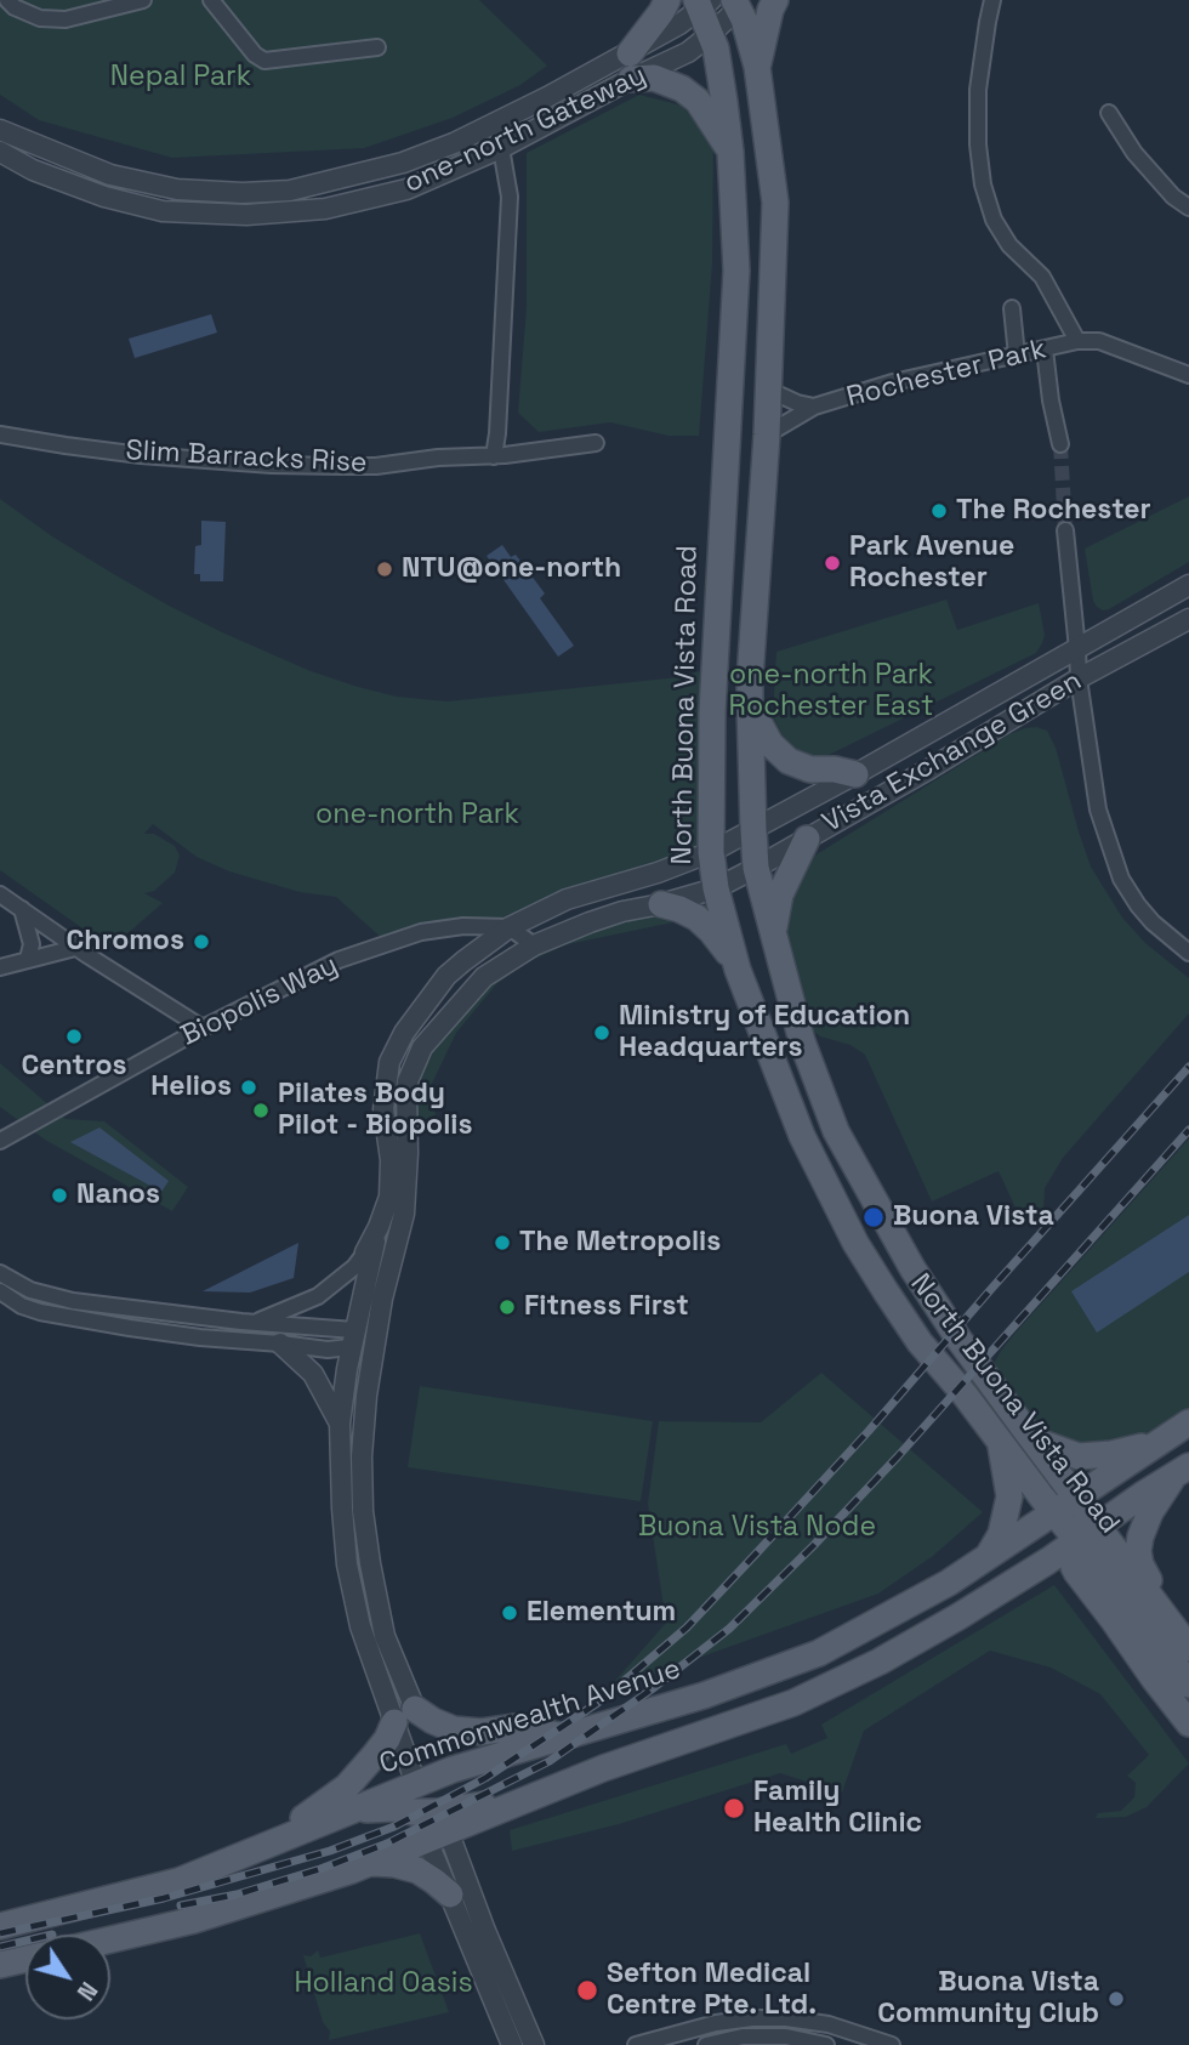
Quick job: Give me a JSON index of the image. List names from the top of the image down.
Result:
{
  "streets": {
    "main road": ["North Buona Vista Road", "Commonwealth Avenue"],
    "street": [
      "one-north Gateway",
      "Rochester Park",
      "Slim Barracks Rise",
      "Vista Exchange Green",
      "Biopolis Way"
    ]
  },
  "crossings": [
    ["one-north Gateway", "North Buona Vista Road"],
    ["Rochester Park", "North Buona Vista Road"],
    ["North Buona Vista Road", "Vista Exchange Green"],
    ["North Buona Vista Road", "Commonwealth Avenue"],
    ["Vista Exchange Green", "Biopolis Way"]
  ],
  "parks": [
    "Nepal Park",
    "one-north Park Rochester East",
    "one-north Park",
    "Buona Vista Node",
    "Holland Oasis"
  ],
  "places": [
    "The Rochester",
    "Park Avenue Rochester",
    "NTU@one-north",
    "Chromos",
    "Ministry of Education Headquarters",
    "Centros",
    "Helios",
    "Pilates Body Pilot - Biopolis",
    "Nanos",
    "Buona Vista",
    "The Metropolis",
    "Fitness First",
    "Elementum",
    "Family Health Clinic",
    "Sefton Medical Centre Pte. Ltd.",
    "Buona Vista Community Club"
  ],
  "north": "bottom right"
}
